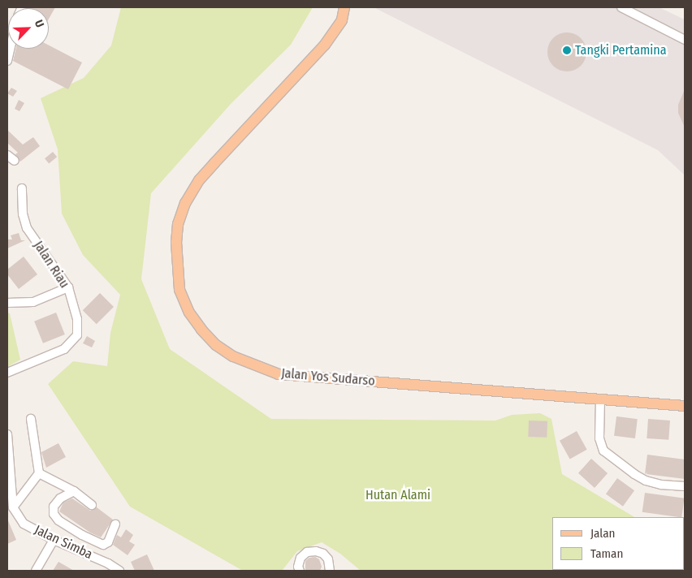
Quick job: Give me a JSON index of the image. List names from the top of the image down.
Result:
{
  "streets": {
    "main road": ["Jalan Yos Sudarso"],
    "street": ["Jalan Riau", "Jalan Simba"]
  },
  "parks": ["Hutan Alami"],
  "places": ["Tangki Pertamina"],
  "legend": ["Jalan", "Taman"],
  "north": "top right"
}
